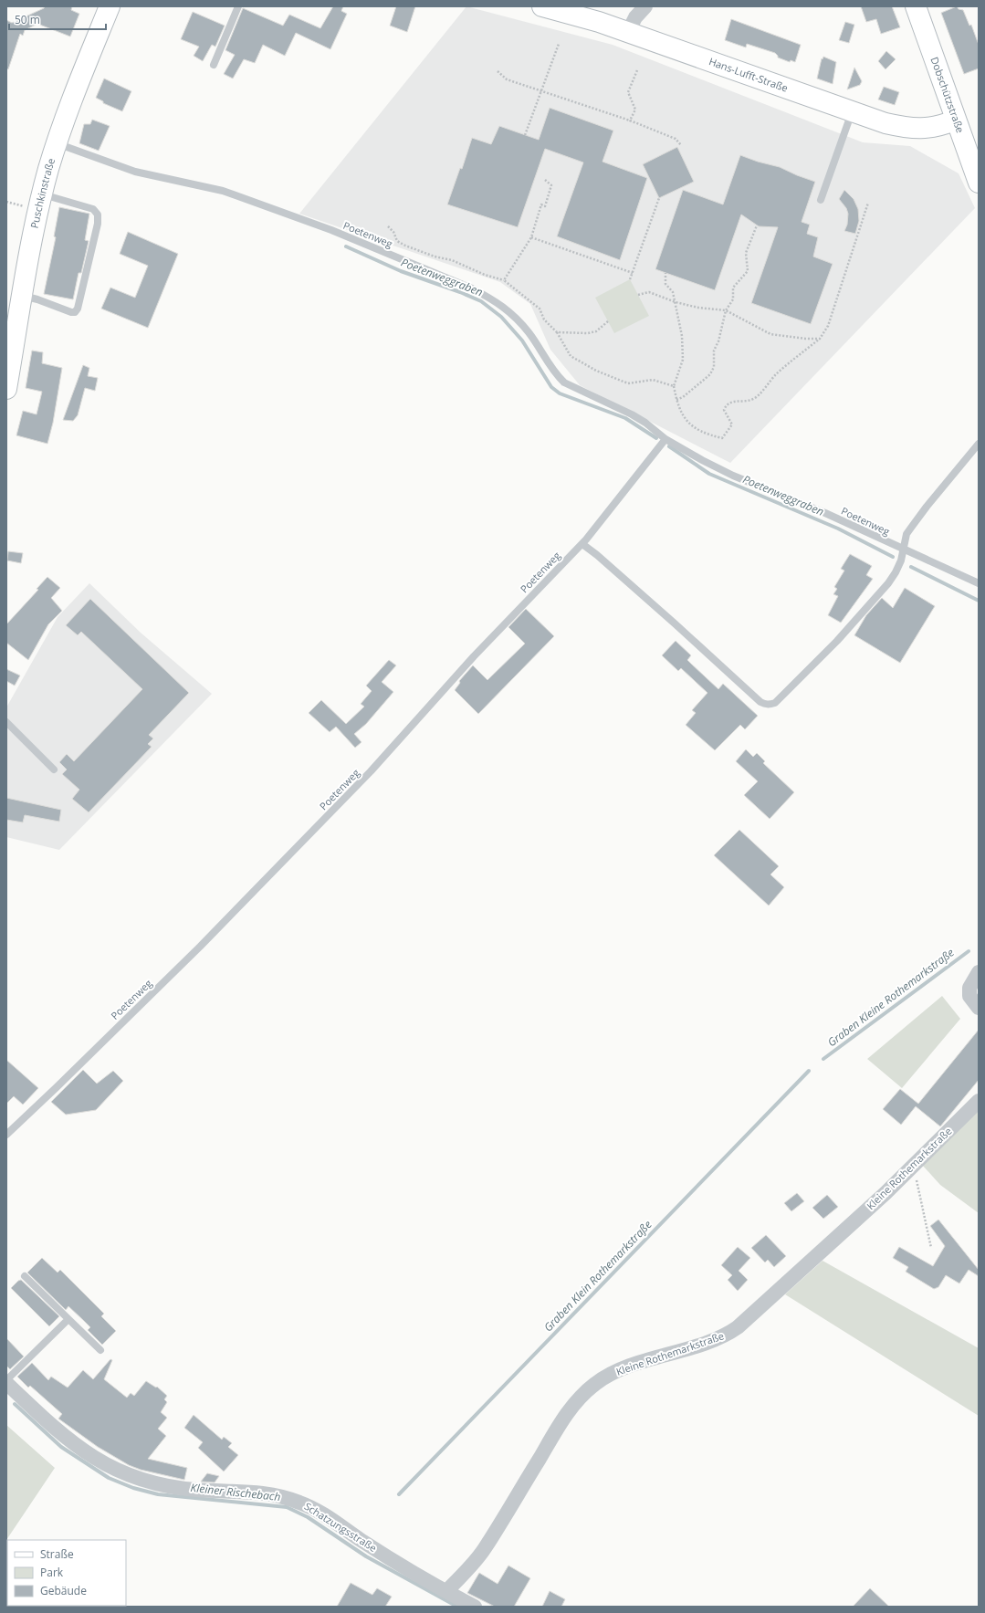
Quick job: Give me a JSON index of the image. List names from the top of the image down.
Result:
{
  "streets": {
    "street": [
      "Hans-Lufft-Straße",
      "Dobschützstraße",
      "Puschkinstraße",
      "Kleine Rothemarkstraße",
      "Schatzungsstraße"
    ],
    "lane": ["Poetenweg"]
  },
  "crossings": [
    ["Hans-Lufft-Straße", "Dobschützstraße"],
    ["Puschkinstraße", "Poetenweg"],
    ["Kleine Rothemarkstraße", "Schatzungsstraße"]
  ],
  "water": [
    "Poetenweggraben",
    "Graben Kleine Rothemarkstraße",
    "Graben Klein Rothemarkstraße",
    "Kleiner Rischebach"
  ],
  "legend": ["Straße", "Park", "Gebäude"],
  "scale_bar": "50 m"
}
